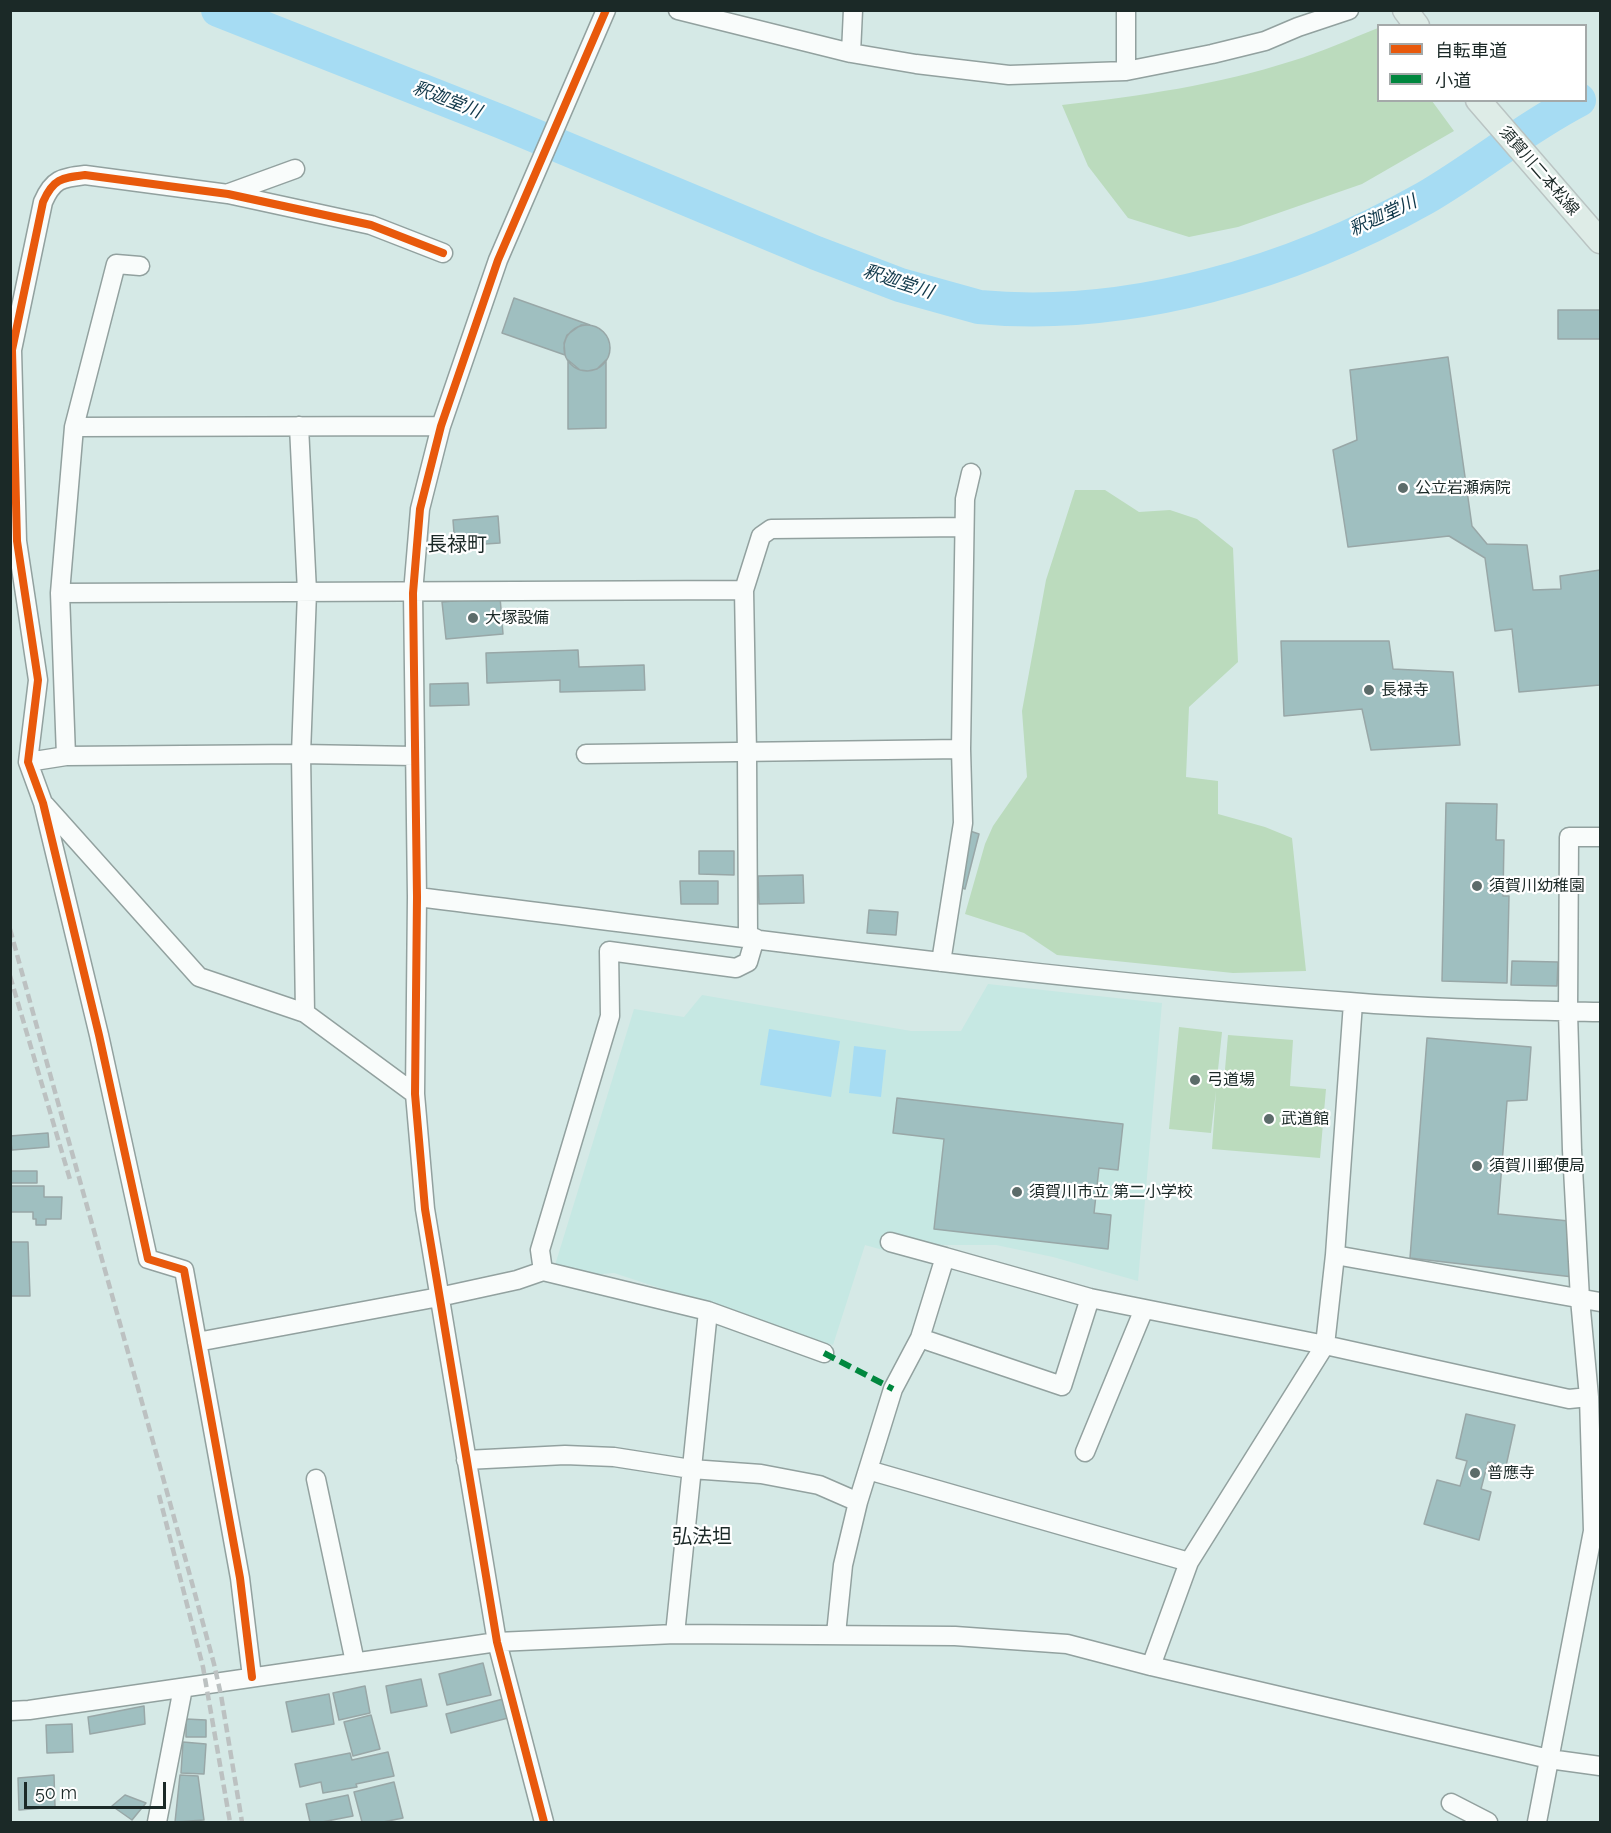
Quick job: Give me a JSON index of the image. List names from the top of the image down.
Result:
{
  "streets": {
    "main road": ["須賀川二本松線"]
  },
  "districts": ["長禄町", "弘法坦"],
  "water": ["釈迦堂川"],
  "places": [
    "公立岩瀬病院",
    "大塚設備",
    "長禄寺",
    "須賀川幼稚園",
    "弓道場",
    "武道館",
    "須賀川郵便局",
    "須賀川市立 第二小学校",
    "普應寺"
  ],
  "legend": ["自転車道", "小道"],
  "scale_bar": "50 m"
}
